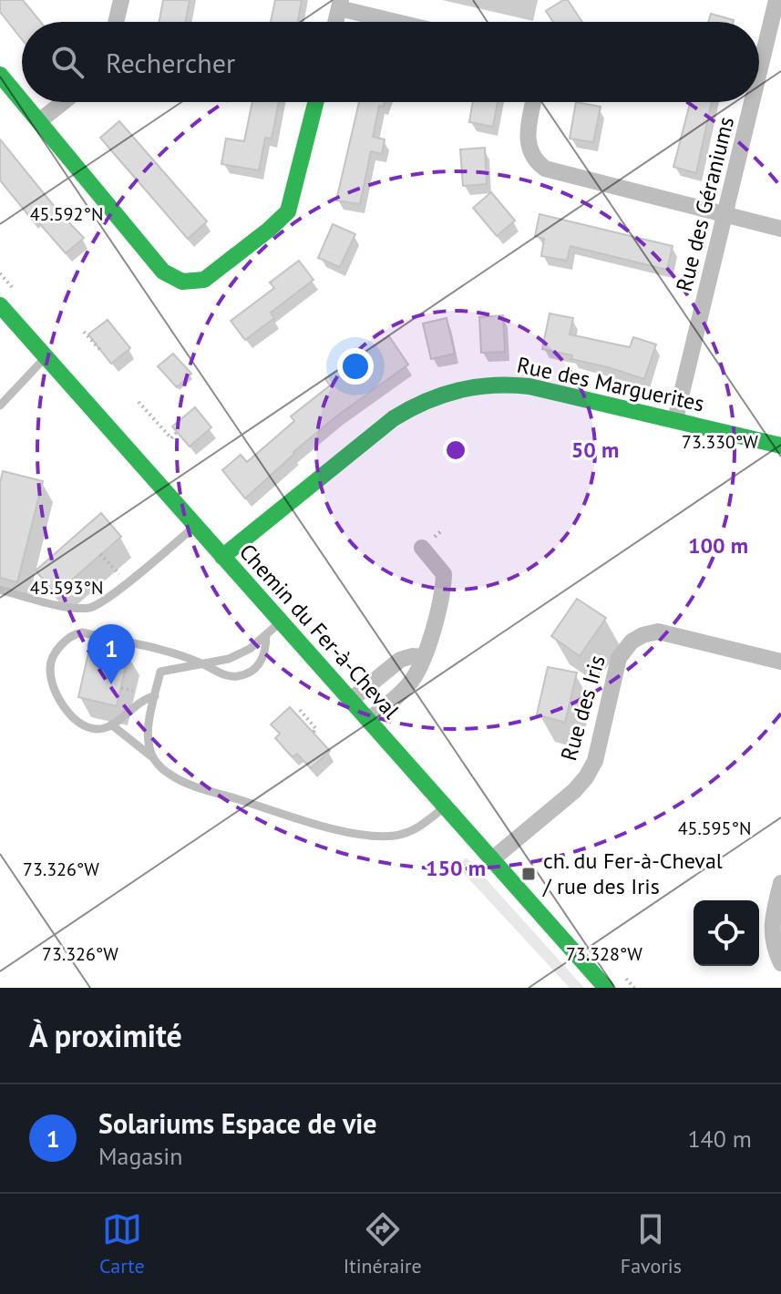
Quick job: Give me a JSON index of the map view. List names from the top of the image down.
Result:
{
  "streets": {
    "street": [
      "Rue des Géraniums",
      "Rue des Marguerites",
      "Chemin du Fer-à-Cheval",
      "Rue des Iris"
    ]
  },
  "crossings": [
    ["Rue des Géraniums", "Rue des Marguerites"],
    ["Rue des Marguerites", "Chemin du Fer-à-Cheval"],
    ["Chemin du Fer-à-Cheval", "Rue des Iris"]
  ],
  "places": {
    "transit": ["ch. du Fer-à-Cheval / rue des Iris"]
  },
  "page": {
    "search": "Rechercher",
    "pins": "1",
    "heading": "À proximité",
    "list": [
      {
        "mark": "1",
        "name": "Solariums Espace de vie",
        "note": "Magasin",
        "value": "140 m"
      }
    ],
    "nav": ["Carte", "Itinéraire", "Favoris"]
  },
  "coordinates": [
    "45.592°N",
    "73.330°W",
    "45.593°N",
    "45.595°N",
    "73.326°W",
    "73.328°W"
  ],
  "rings": ["50 m", "100 m", "150 m"]
}
